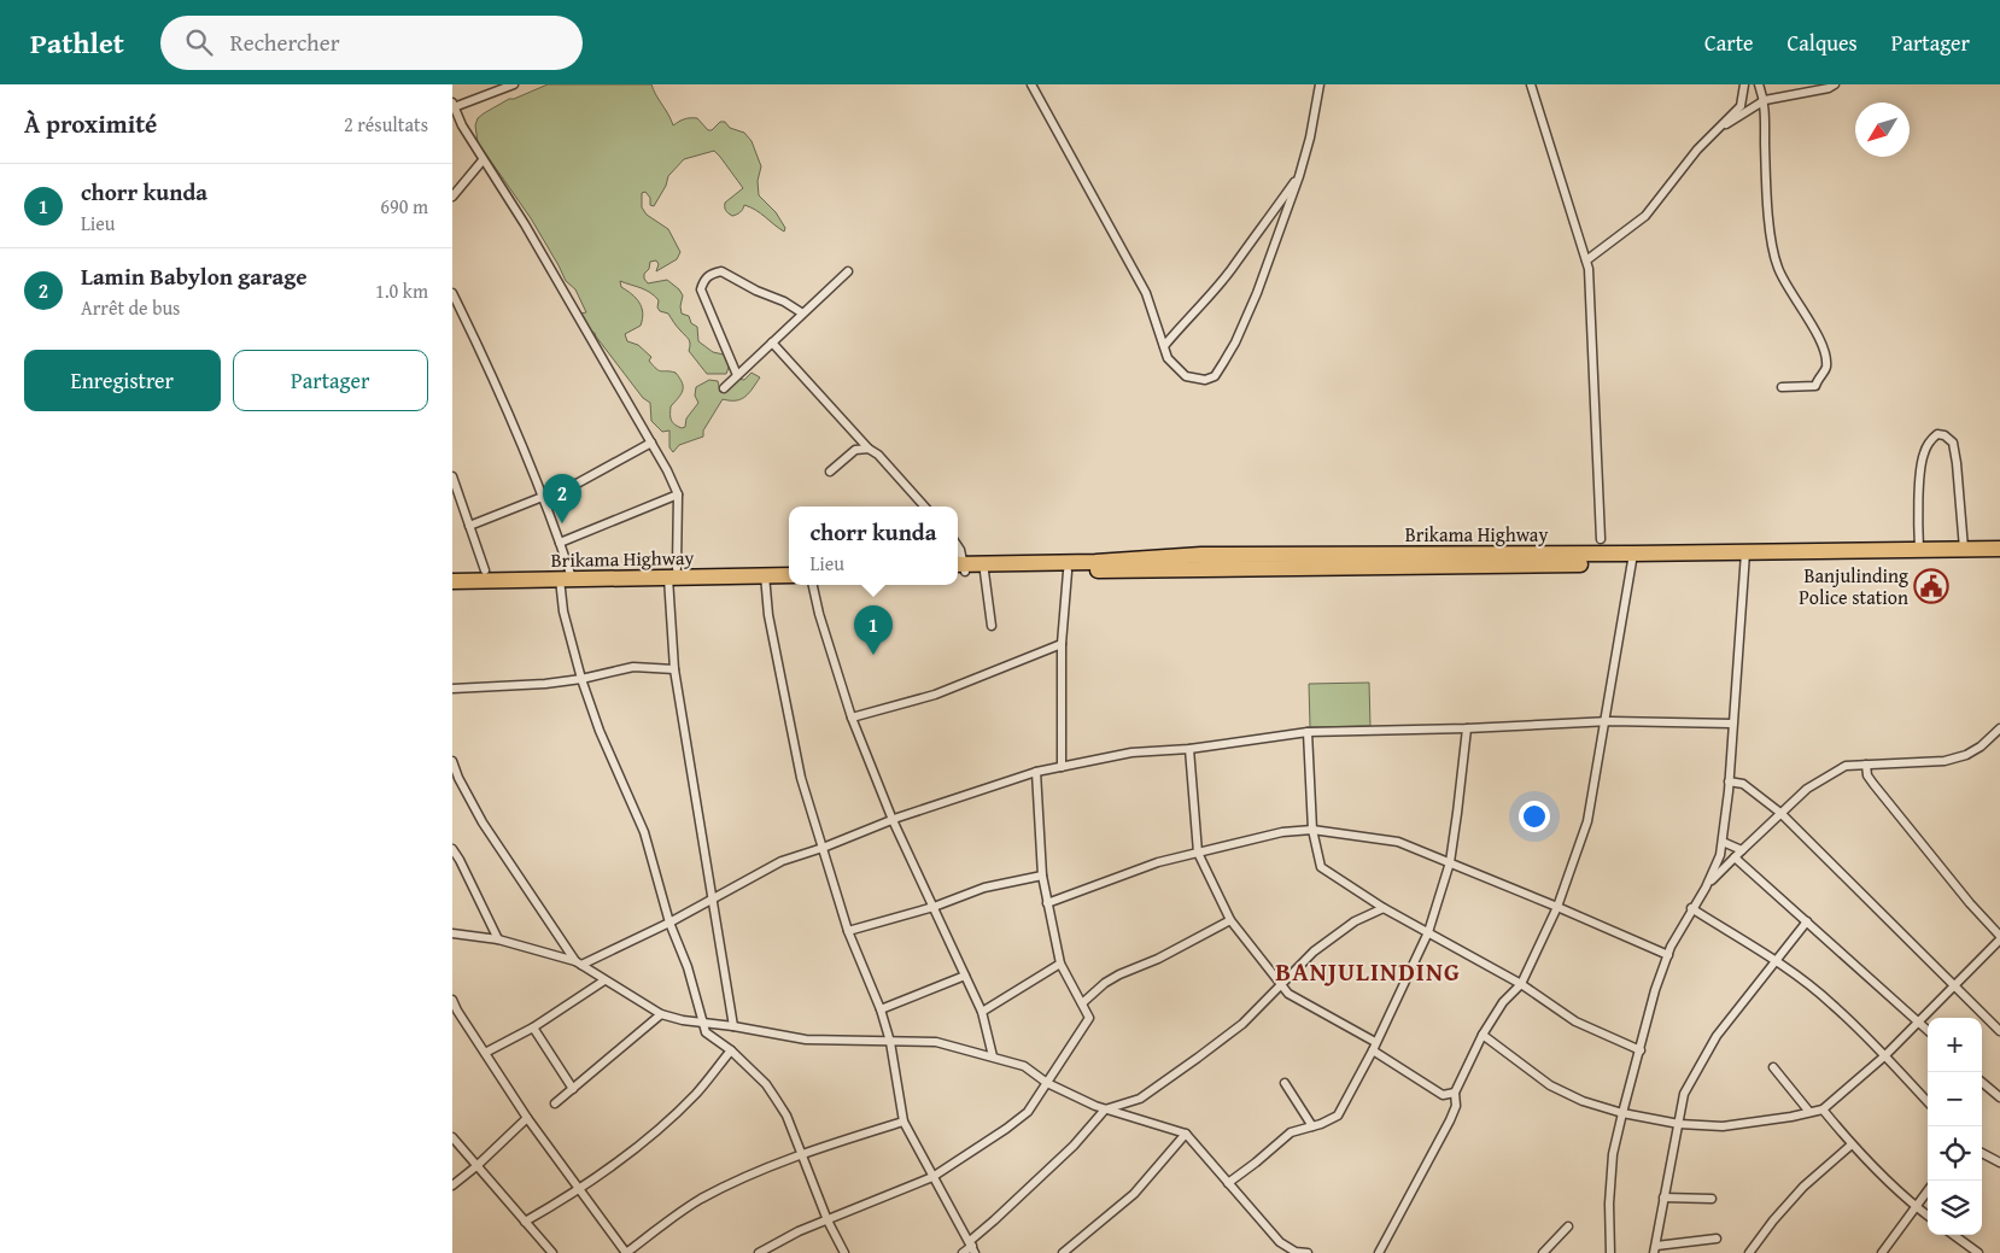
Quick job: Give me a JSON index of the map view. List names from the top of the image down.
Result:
{
  "streets": {
    "highway": ["Brikama Highway"]
  },
  "districts": ["BANJULINDING"],
  "places": {
    "public building": ["Banjulinding Police station"]
  },
  "north": "bottom left",
  "page": {
    "header": "Pathlet",
    "search": "Rechercher",
    "nav": ["Carte", "Calques", "Partager"],
    "heading": ["À proximité", "2 résultats"],
    "list": [
      {
        "mark": "1",
        "name": "chorr kunda",
        "note": "Lieu",
        "value": "690 m"
      },
      {
        "mark": "2",
        "name": "Lamin Babylon garage",
        "note": "Arrêt de bus",
        "value": "1.0 km"
      }
    ],
    "buttons": ["Enregistrer", "Partager"],
    "pins": ["2", "1"],
    "popup": ["chorr kunda", "Lieu"],
    "map_buttons": ["+", "−"]
  }
}
